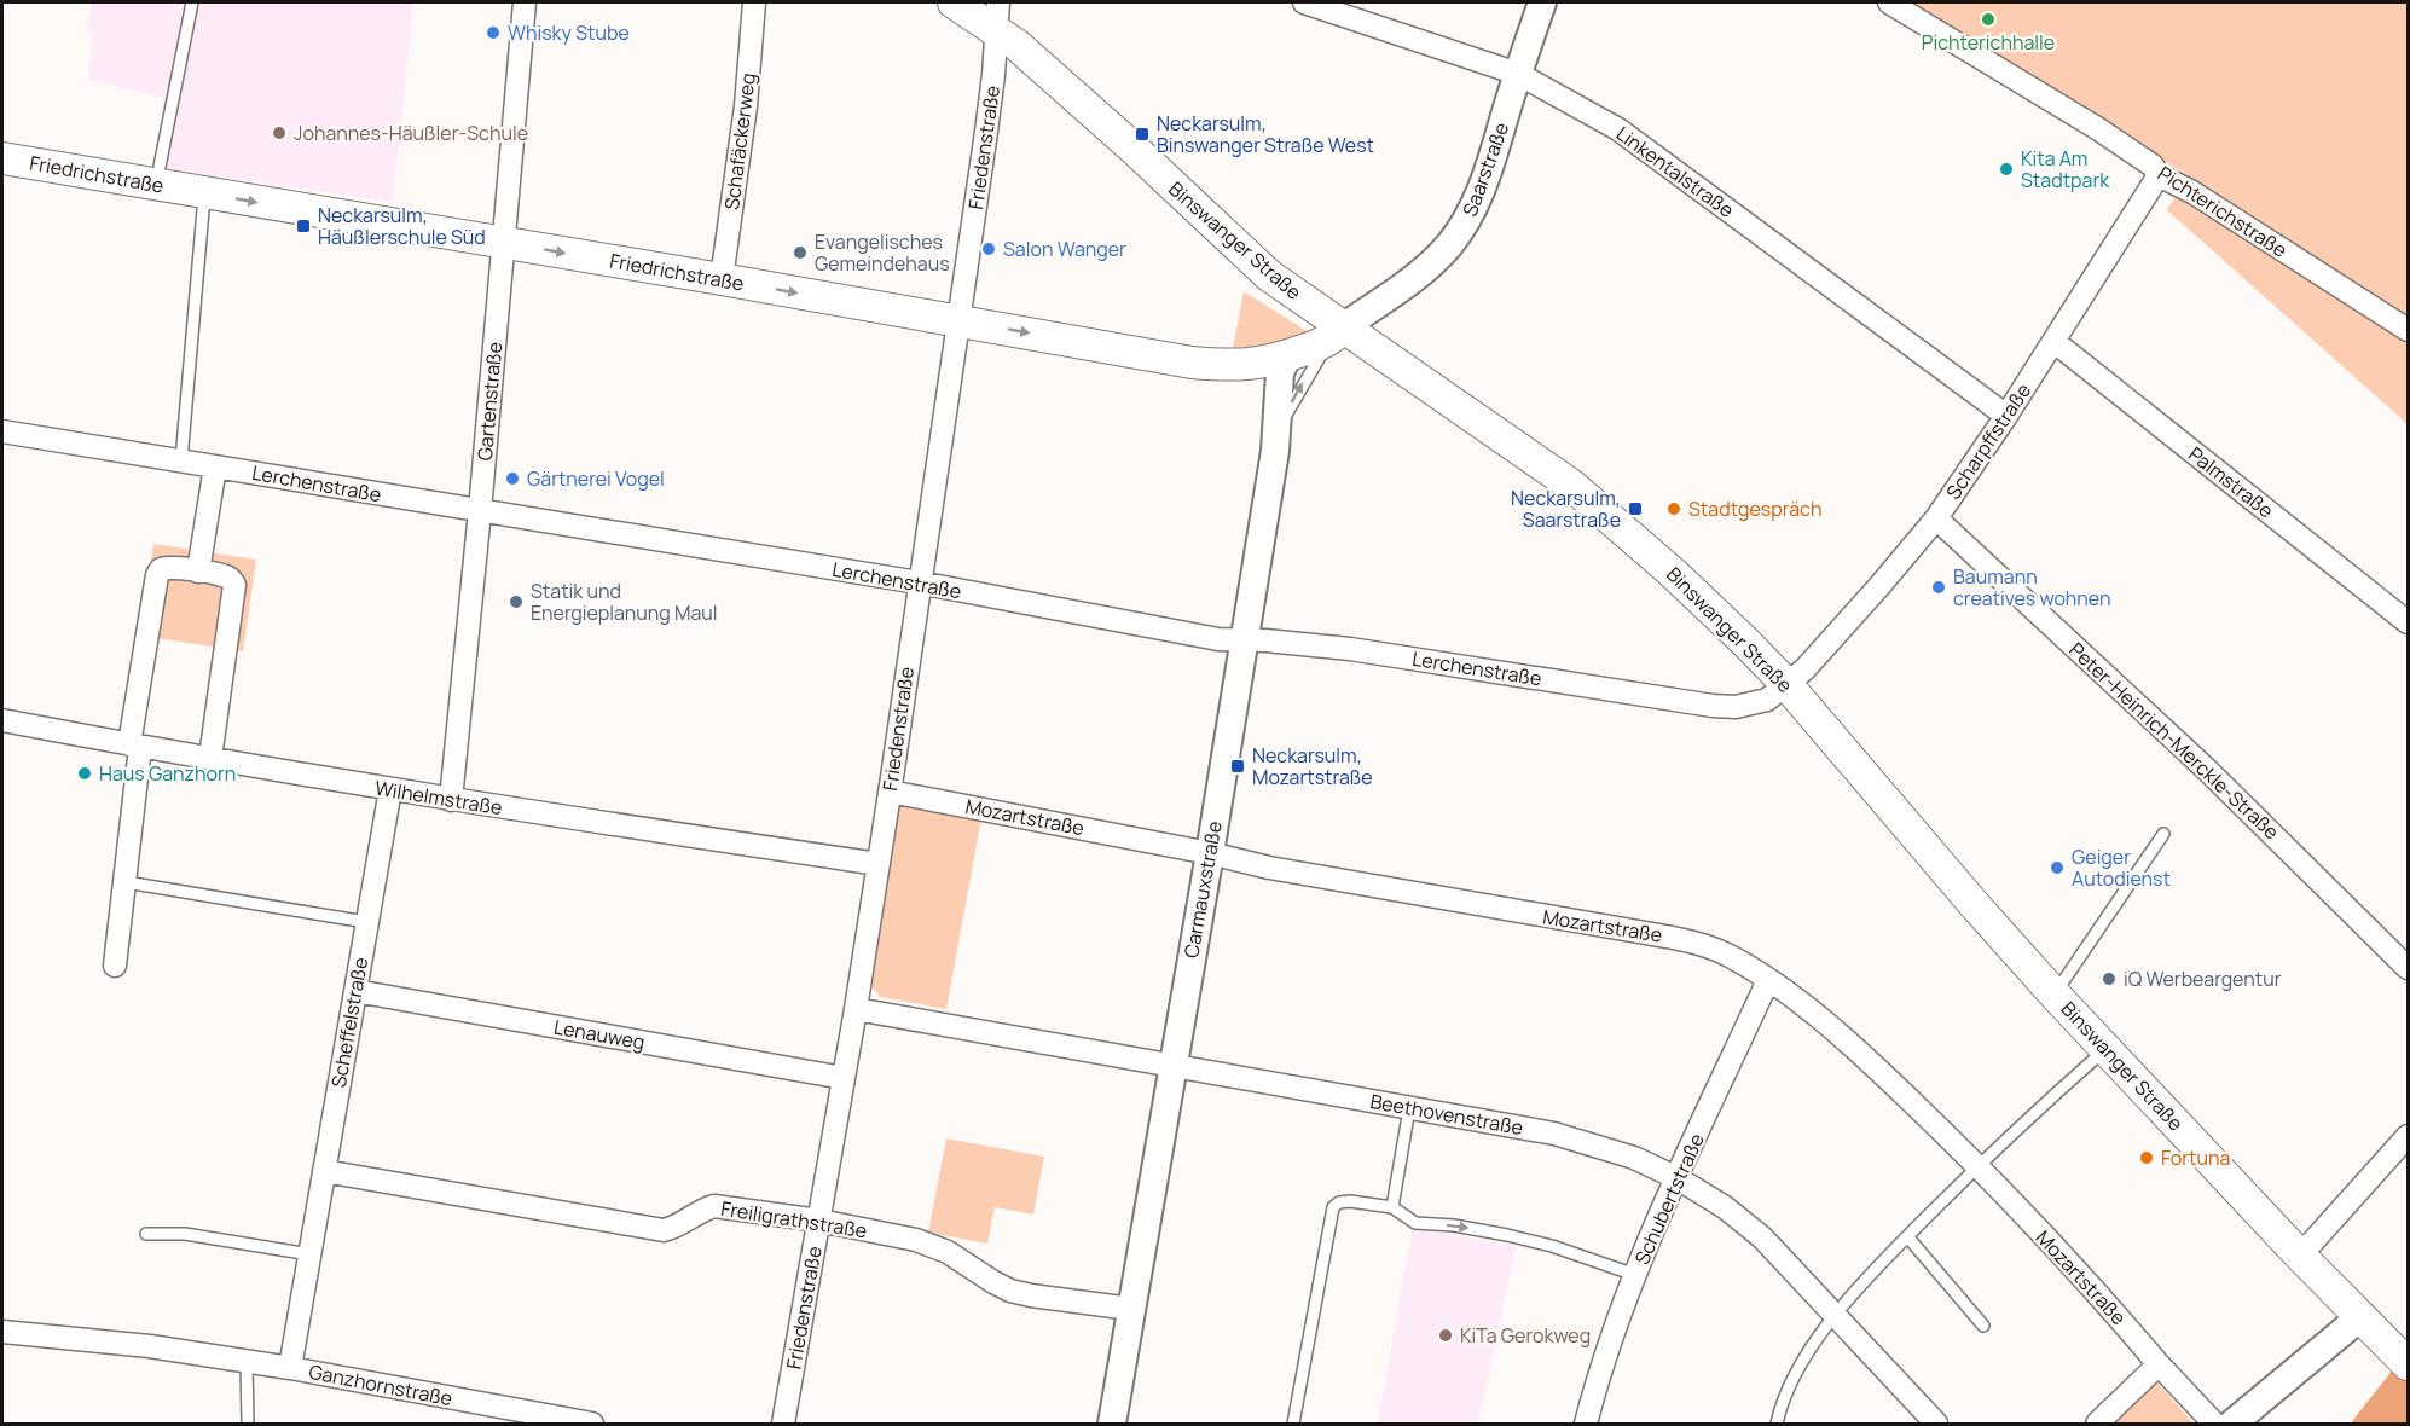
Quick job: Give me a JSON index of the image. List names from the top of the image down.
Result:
{
  "streets": {
    "main road": ["Friedrichstraße", "Binswanger Straße"],
    "street": [
      "Schafäckerweg",
      "Friedenstraße",
      "Saarstraße",
      "Linkentalstraße",
      "Pichterichstraße",
      "Gartenstraße",
      "Scharpffstraße",
      "Palmstraße",
      "Lerchenstraße",
      "Peter-Heinrich-Merckle-Straße",
      "Wilhelmstraße",
      "Mozartstraße",
      "Carmauxstraße",
      "Scheffelstraße",
      "Lenauweg",
      "Beethovenstraße",
      "Schubertstraße",
      "Freiligrathstraße",
      "Ganzhornstraße"
    ]
  },
  "crossings": [
    ["Schafäckerweg", "Friedrichstraße"],
    ["Friedenstraße", "Friedrichstraße"],
    ["Friedenstraße", "Binswanger Straße"],
    ["Friedenstraße", "Lerchenstraße"],
    ["Friedenstraße", "Wilhelmstraße"],
    ["Friedenstraße", "Mozartstraße"],
    ["Friedenstraße", "Lenauweg"],
    ["Friedenstraße", "Beethovenstraße"],
    ["Friedenstraße", "Freiligrathstraße"],
    ["Saarstraße", "Linkentalstraße"],
    ["Saarstraße", "Friedrichstraße"],
    ["Saarstraße", "Binswanger Straße"],
    ["Linkentalstraße", "Scharpffstraße"],
    ["Friedrichstraße", "Binswanger Straße"],
    ["Friedrichstraße", "Gartenstraße"],
    ["Friedrichstraße", "Carmauxstraße"],
    ["Pichterichstraße", "Scharpffstraße"],
    ["Binswanger Straße", "Scharpffstraße"],
    ["Binswanger Straße", "Lerchenstraße"],
    ["Gartenstraße", "Lerchenstraße"],
    ["Gartenstraße", "Wilhelmstraße"],
    ["Scharpffstraße", "Palmstraße"],
    ["Scharpffstraße", "Lerchenstraße"],
    ["Scharpffstraße", "Peter-Heinrich-Merckle-Straße"],
    ["Lerchenstraße", "Carmauxstraße"],
    ["Wilhelmstraße", "Scheffelstraße"],
    ["Mozartstraße", "Carmauxstraße"],
    ["Mozartstraße", "Schubertstraße"],
    ["Carmauxstraße", "Beethovenstraße"],
    ["Carmauxstraße", "Freiligrathstraße"],
    ["Scheffelstraße", "Lenauweg"],
    ["Scheffelstraße", "Freiligrathstraße"],
    ["Scheffelstraße", "Ganzhornstraße"],
    ["Beethovenstraße", "Schubertstraße"]
  ],
  "one_way": ["Friedrichstraße"],
  "places": {
    "other": [
      "Pichterichhalle",
      "Whisky Stube",
      "Johannes-Häußler-Schule",
      "Kita Am Stadtpark",
      "Salon Wanger",
      "Evangelisches Gemeindehaus",
      "Gärtnerei Vogel",
      "Stadtgespräch",
      "Baumann creatives wohnen",
      "Statik und Energieplanung Maul",
      "Haus Ganzhorn",
      "Geiger Autodienst",
      "iQ Werbeargentur",
      "Fortuna",
      "KiTa Gerokweg"
    ],
    "transit": [
      "Neckarsulm, Binswanger Straße West",
      "Neckarsulm, Häußlerschule Süd",
      "Neckarsulm, Saarstraße",
      "Neckarsulm, Mozartstraße"
    ]
  }
}
